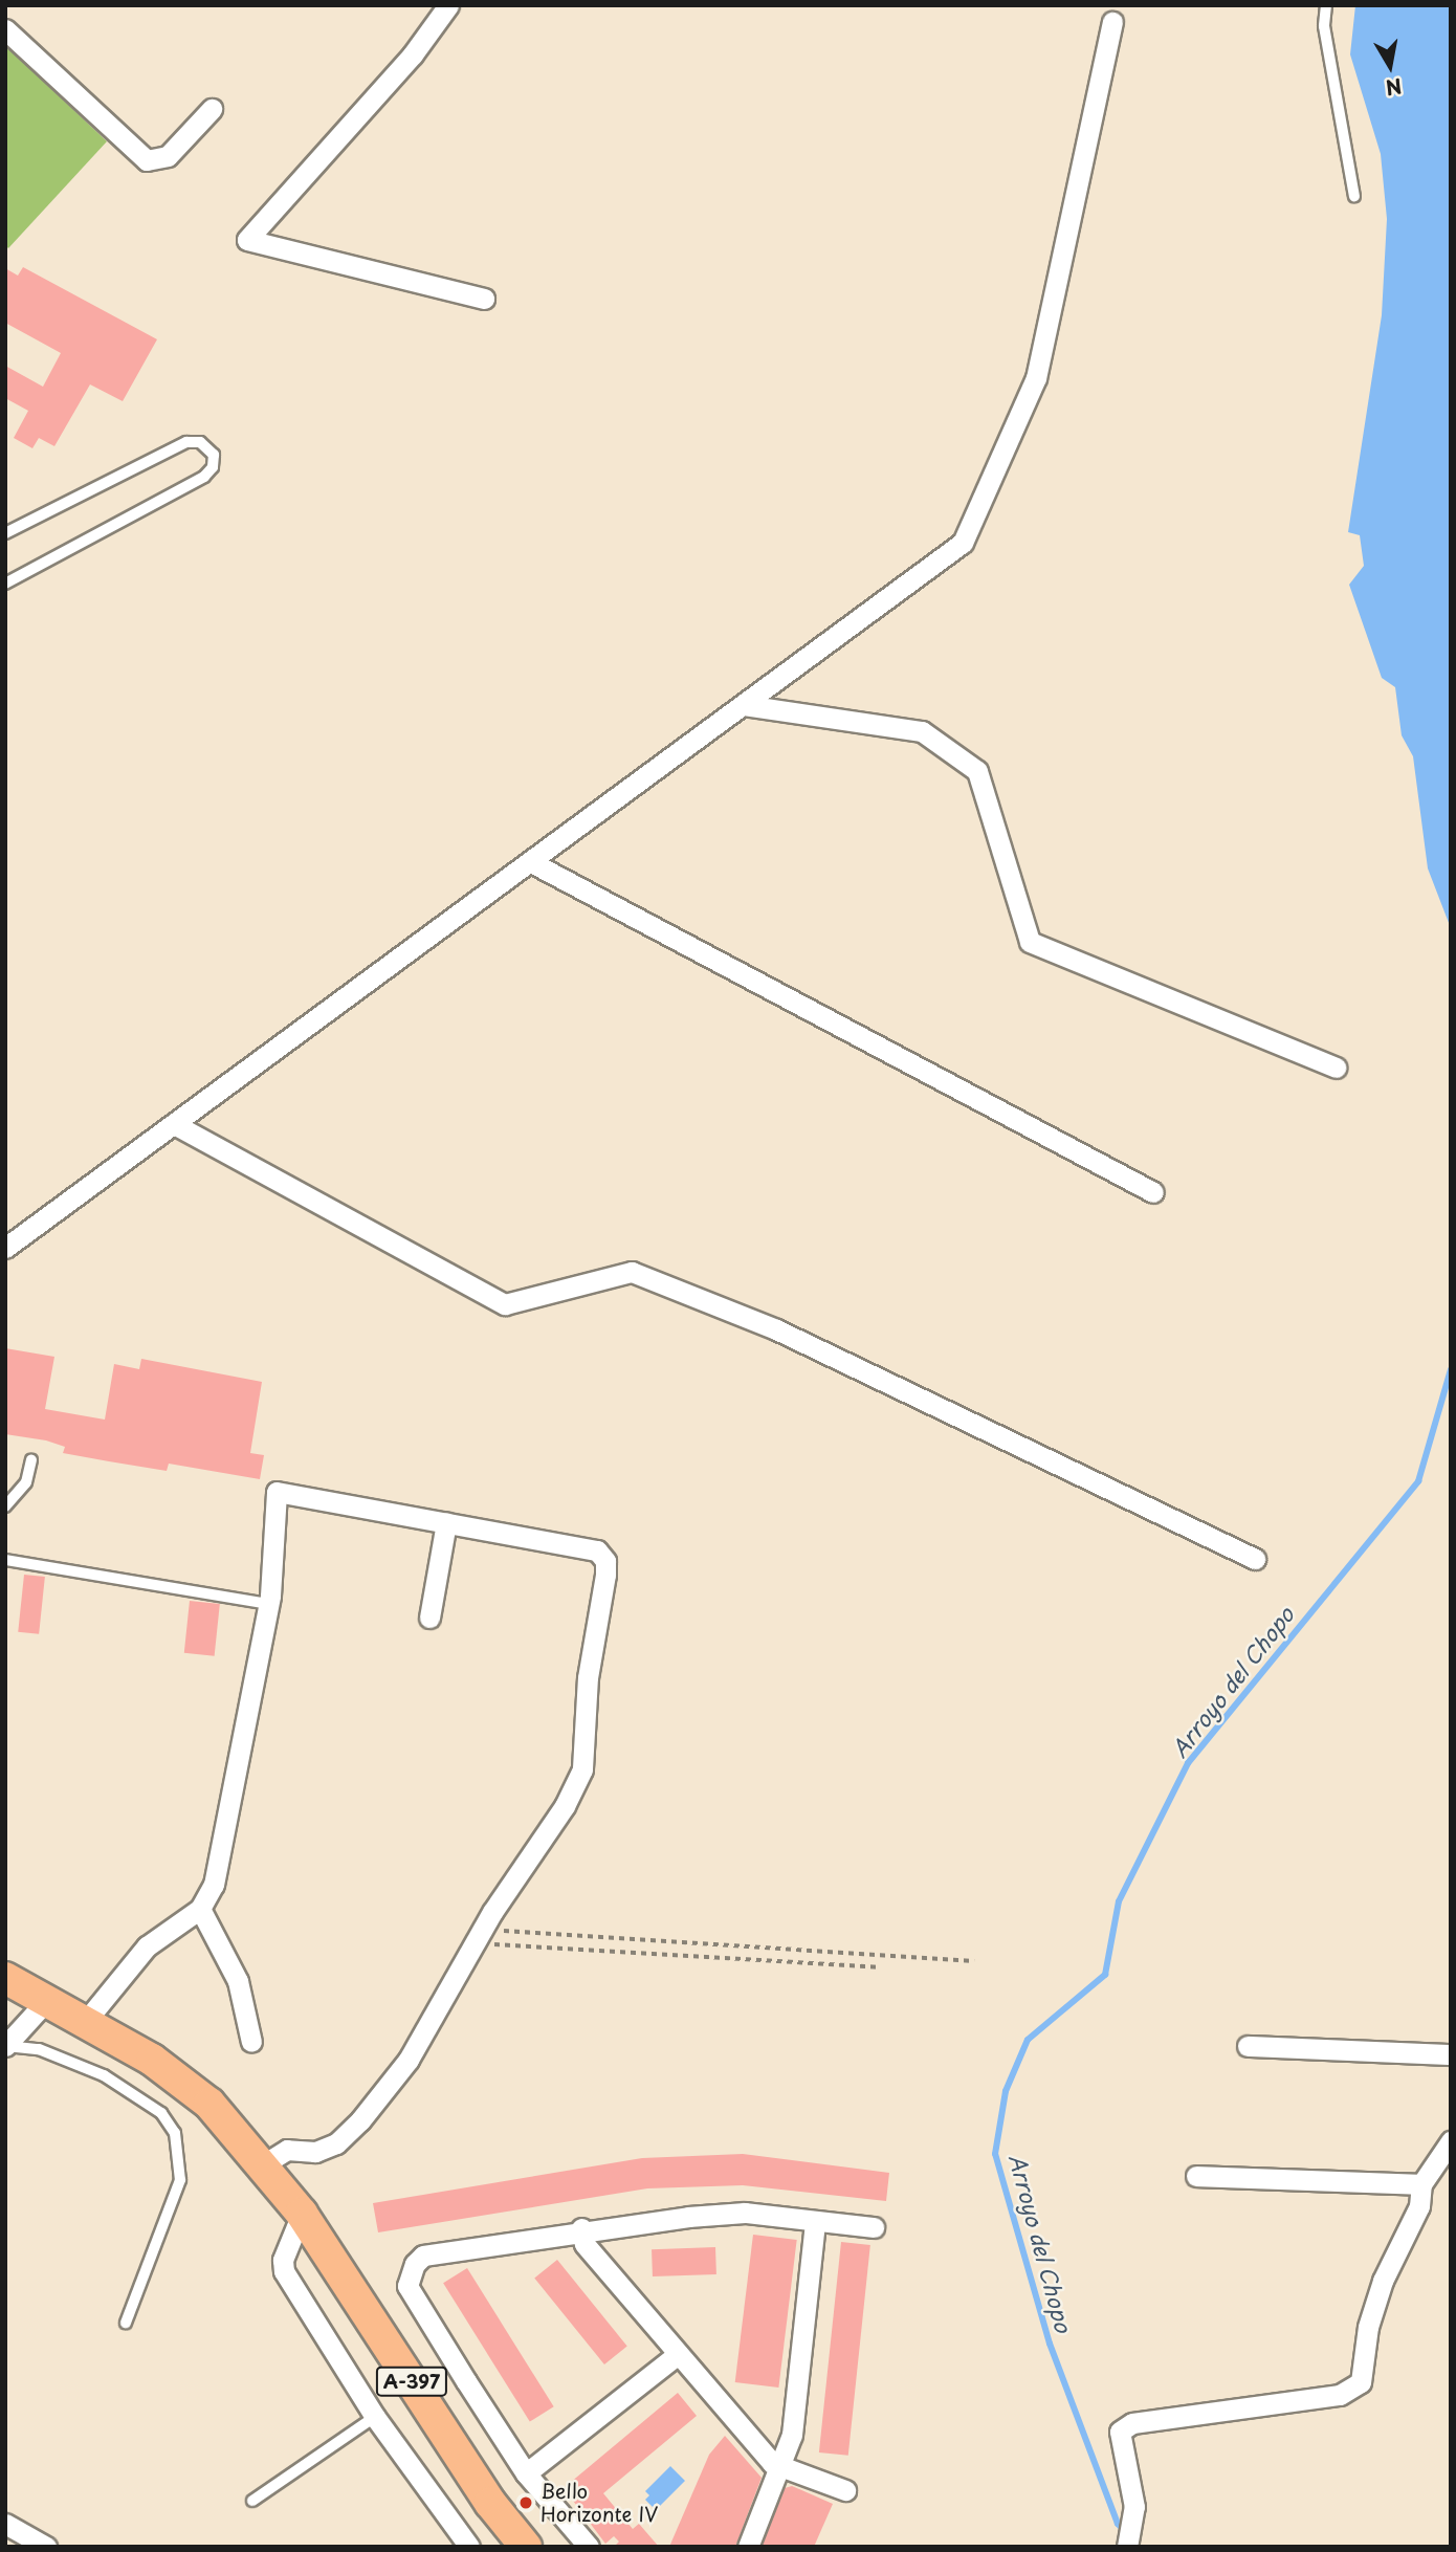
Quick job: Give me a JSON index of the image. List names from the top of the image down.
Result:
{
  "streets": {
    "main road": ["A-397"]
  },
  "water": ["Arroyo del Chopo"],
  "places": ["Bello Horizonte IV"],
  "north": "bottom"
}
